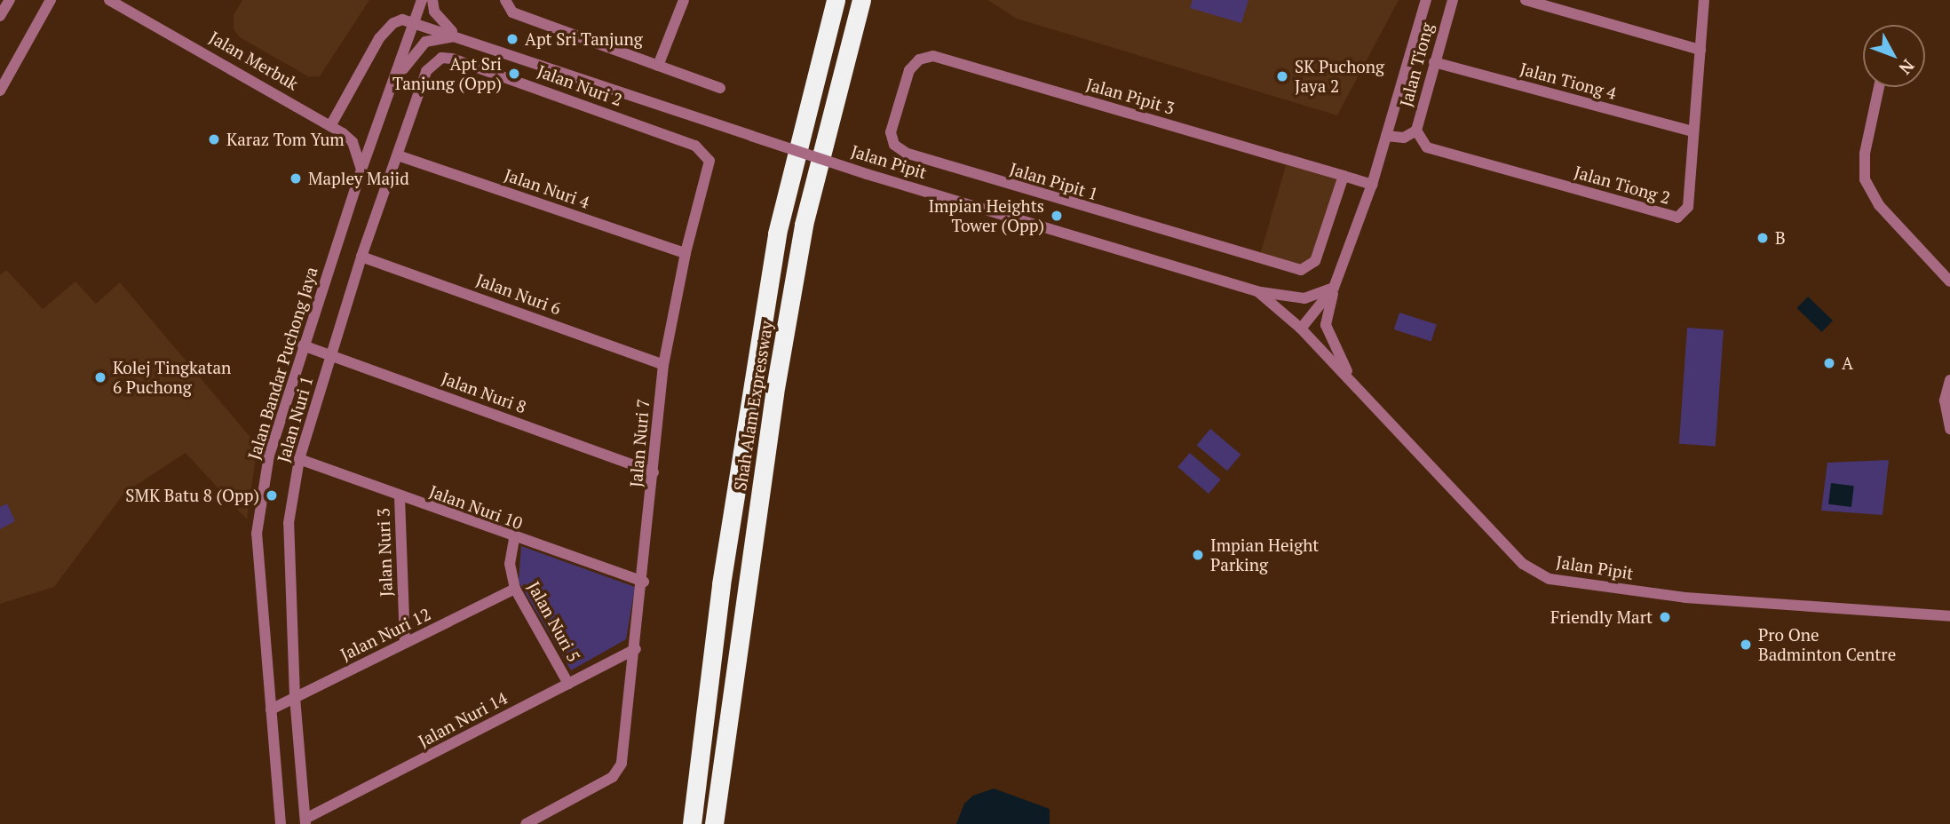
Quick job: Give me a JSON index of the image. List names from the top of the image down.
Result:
{
  "streets": {
    "highway": ["Shah Alam Expressway"],
    "street": [
      "Jalan Merbuk",
      "Jalan Tiong",
      "Jalan Tiong 4",
      "Jalan Nuri 2",
      "Jalan Pipit 3",
      "Jalan Pipit",
      "Jalan Pipit 1",
      "Jalan Tiong 2",
      "Jalan Nuri 4",
      "Jalan Nuri 6",
      "Jalan Bandar Puchong Jaya",
      "Jalan Nuri 8",
      "Jalan Nuri 1",
      "Jalan Nuri 7",
      "Jalan Nuri 10",
      "Jalan Nuri 3",
      "Jalan Nuri 5",
      "Jalan Nuri 12",
      "Jalan Nuri 14"
    ]
  },
  "crossings": [
    ["Jalan Merbuk", "Jalan Bandar Puchong Jaya"],
    ["Jalan Tiong", "Jalan Tiong 4"],
    ["Jalan Tiong", "Jalan Tiong 2"],
    ["Jalan Tiong 4", "Jalan Tiong 2"],
    ["Jalan Nuri 2", "Jalan Nuri 1"],
    ["Jalan Nuri 2", "Jalan Nuri 7"],
    ["Jalan Pipit 3", "Jalan Pipit 1"],
    ["Jalan Pipit", "Jalan Bandar Puchong Jaya"],
    ["Jalan Nuri 4", "Jalan Nuri 1"],
    ["Jalan Nuri 4", "Jalan Nuri 7"],
    ["Jalan Nuri 6", "Jalan Nuri 1"],
    ["Jalan Nuri 6", "Jalan Nuri 7"],
    ["Jalan Bandar Puchong Jaya", "Jalan Nuri 8"],
    ["Jalan Bandar Puchong Jaya", "Jalan Nuri 12"],
    ["Jalan Nuri 8", "Jalan Nuri 1"],
    ["Jalan Nuri 8", "Jalan Nuri 7"],
    ["Jalan Nuri 1", "Jalan Nuri 10"],
    ["Jalan Nuri 1", "Jalan Nuri 12"],
    ["Jalan Nuri 1", "Jalan Nuri 14"],
    ["Jalan Nuri 7", "Jalan Nuri 10"],
    ["Jalan Nuri 7", "Jalan Nuri 14"],
    ["Jalan Nuri 10", "Jalan Nuri 3"],
    ["Jalan Nuri 10", "Jalan Nuri 5"],
    ["Jalan Nuri 3", "Jalan Nuri 12"],
    ["Jalan Nuri 5", "Jalan Nuri 12"],
    ["Jalan Nuri 5", "Jalan Nuri 14"]
  ],
  "places": [
    "Apt Sri Tanjung",
    "Apt Sri Tanjung (Opp)",
    "SK Puchong Jaya 2",
    "Karaz Tom Yum",
    "Mapley Majid",
    "Impian Heights Tower (Opp)",
    "B",
    "A",
    "Kolej Tingkatan 6 Puchong",
    "SMK Batu 8 (Opp)",
    "Impian Height Parking",
    "Friendly Mart",
    "Pro One Badminton Centre"
  ],
  "north": "bottom right"
}
